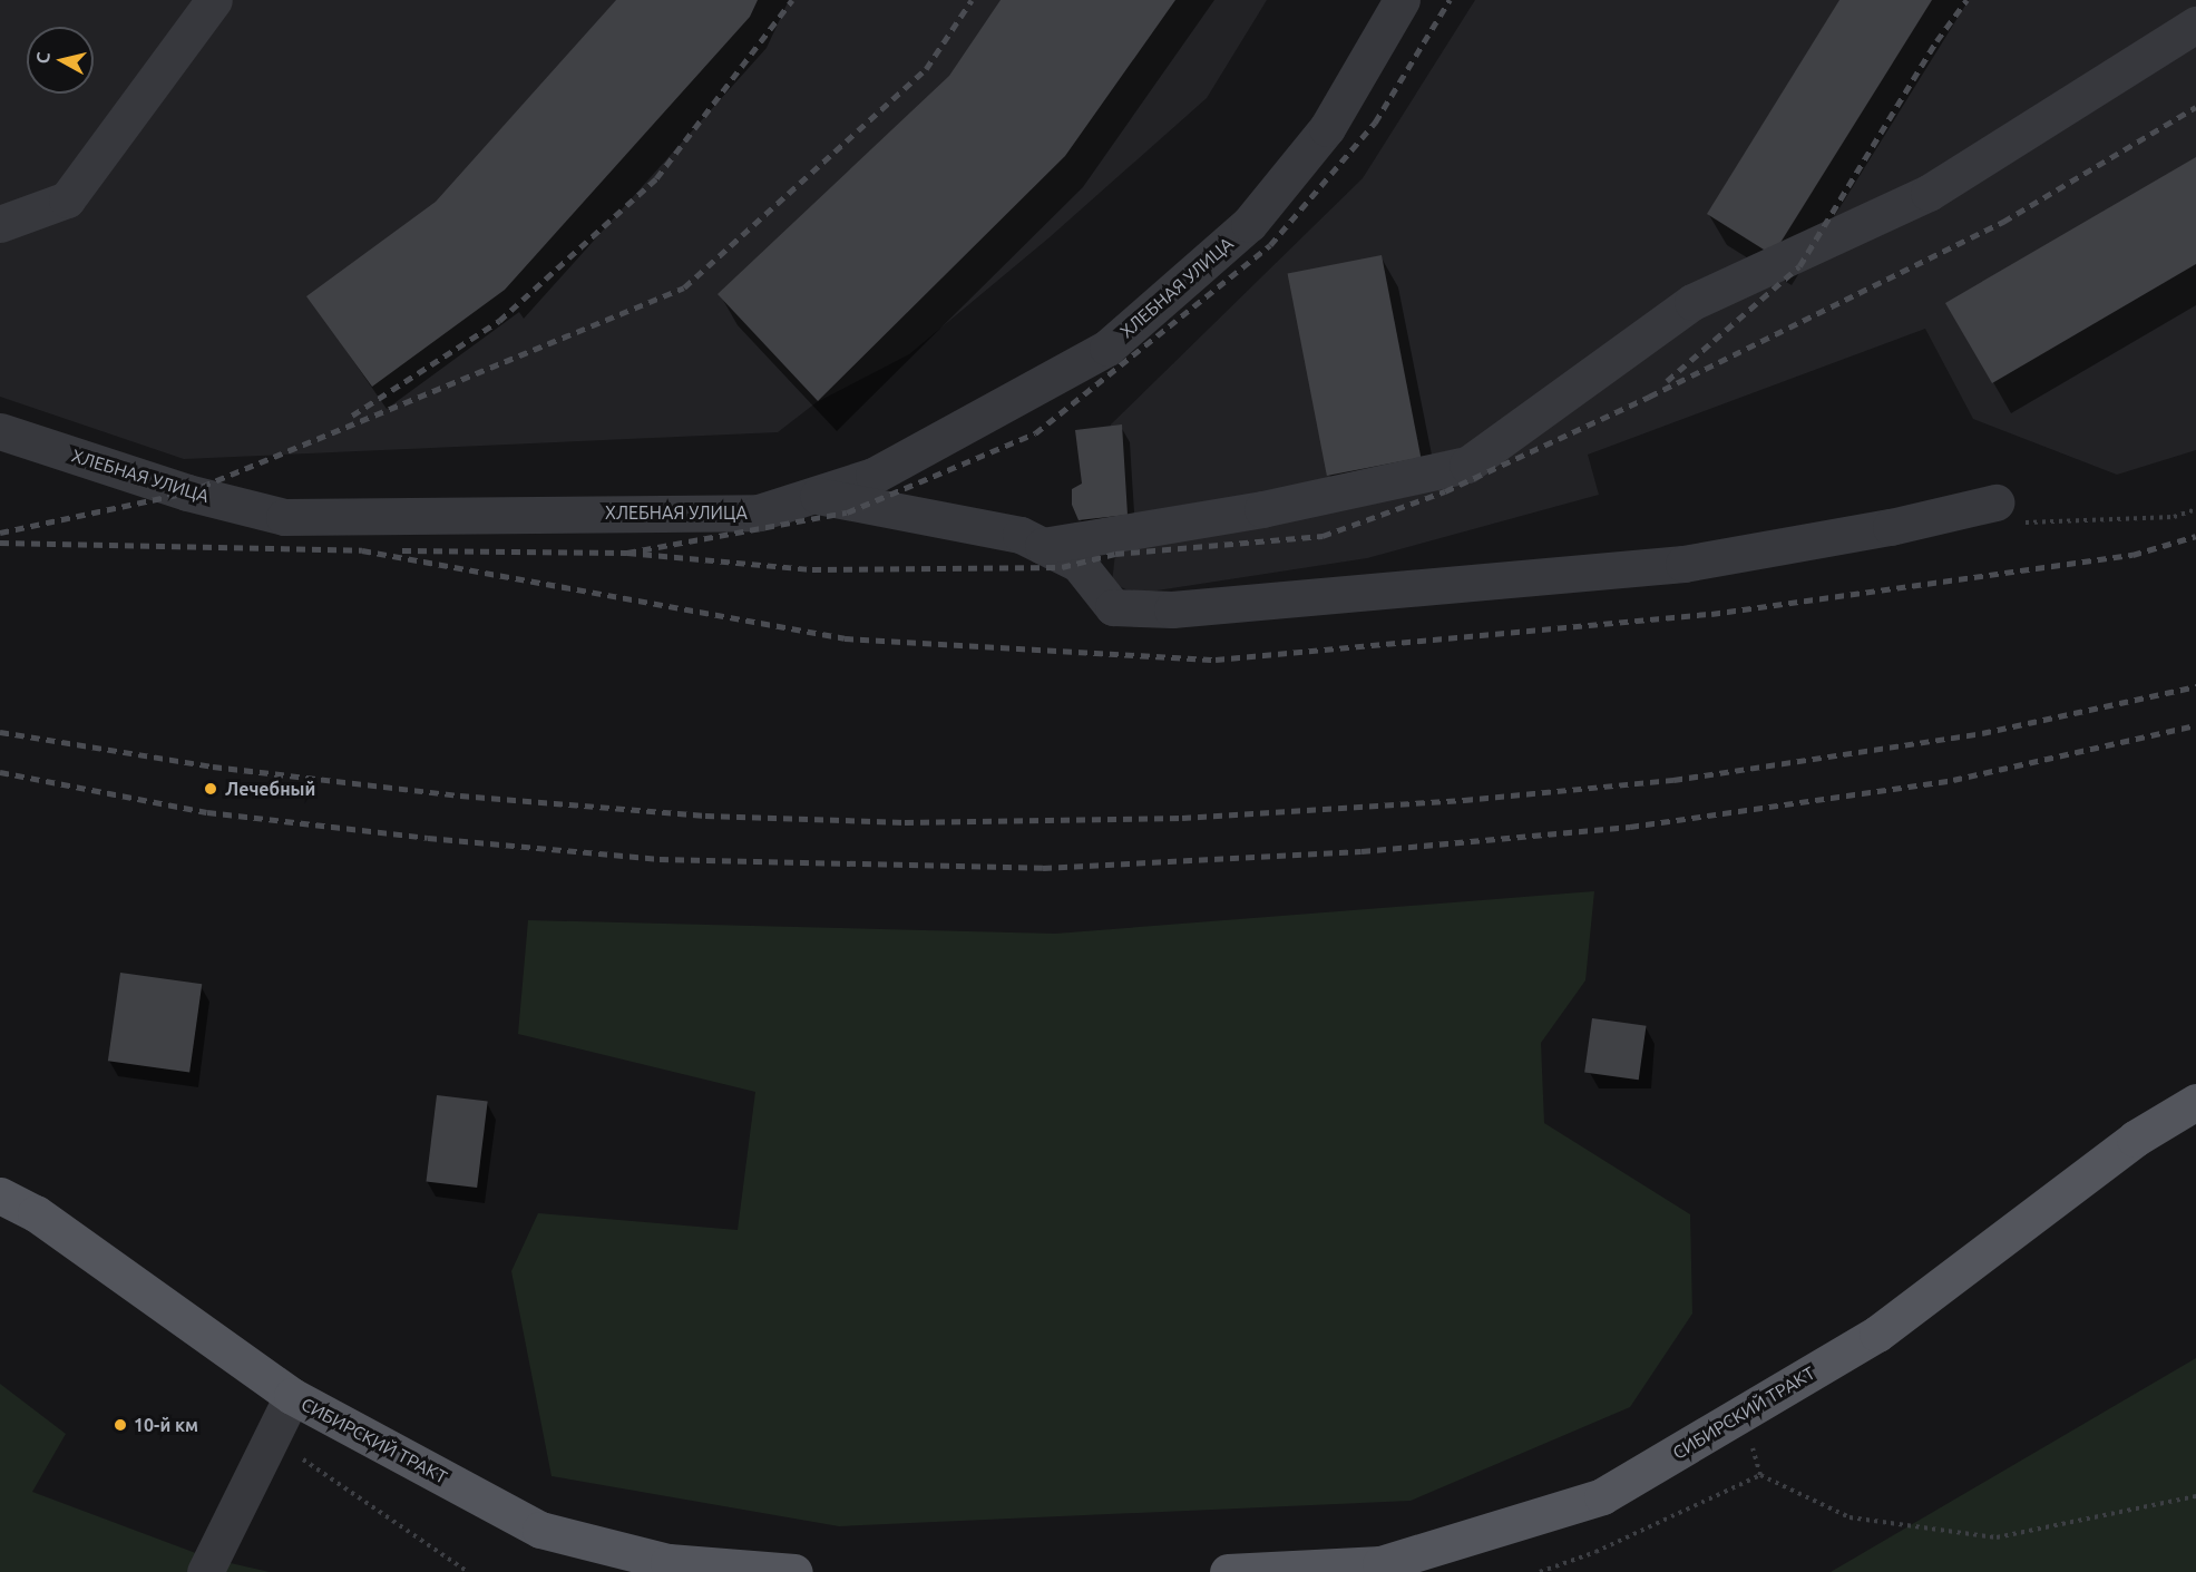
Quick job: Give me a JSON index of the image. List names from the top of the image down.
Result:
{
  "streets": {
    "main road": ["СИБИРСКИЙ ТРАКТ"],
    "street": ["ХЛЕБНАЯ УЛИЦА"]
  },
  "places": ["Лечебный", "10-й км"],
  "north": "left"
}
